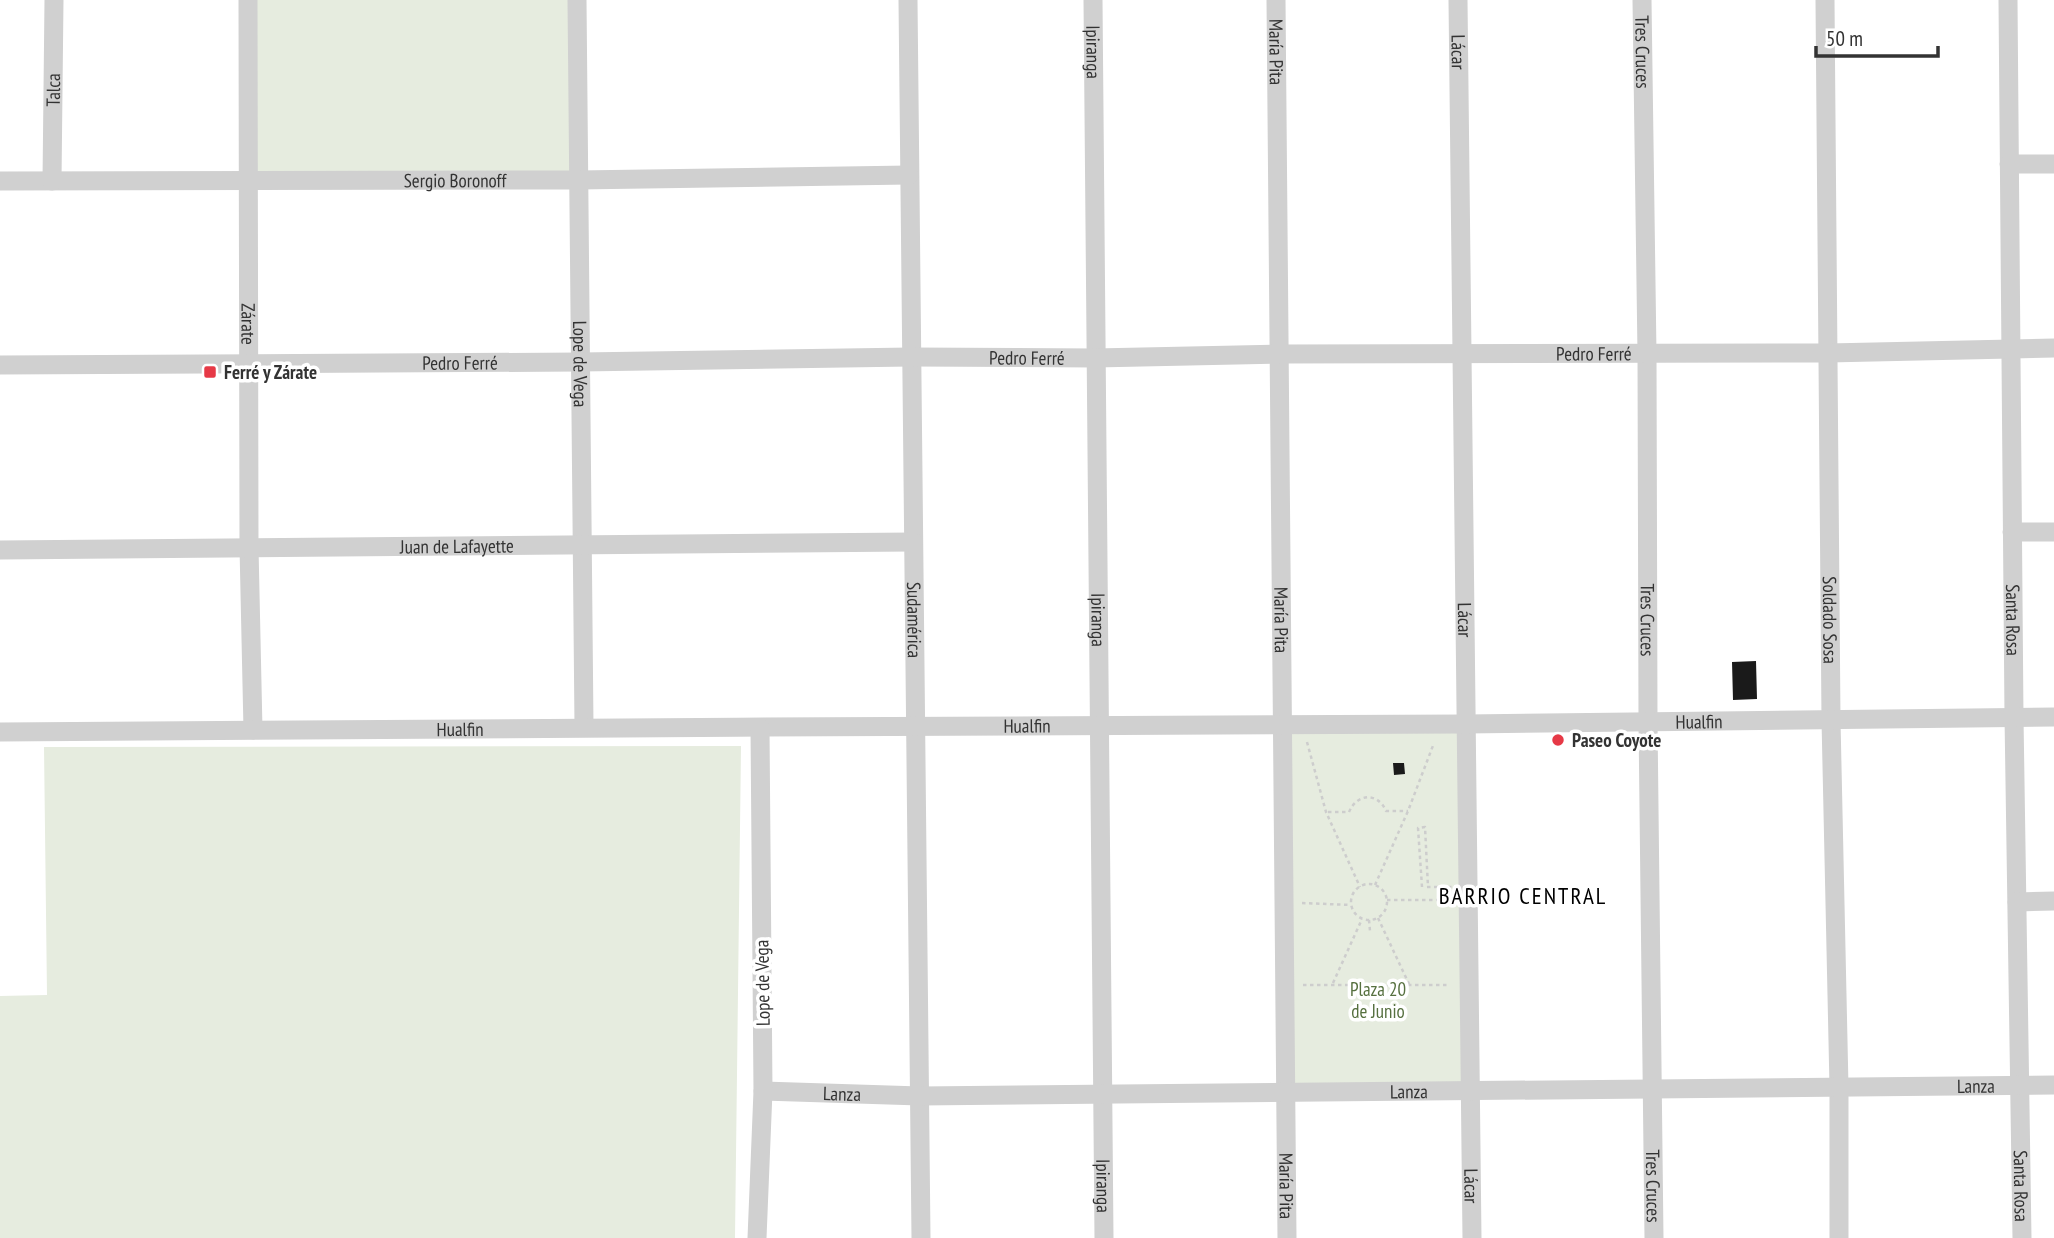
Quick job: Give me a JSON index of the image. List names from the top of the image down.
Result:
{
  "streets": {
    "street": [
      "Ipiranga",
      "María Pita",
      "Lácar",
      "Tres Cruces",
      "Talca",
      "Sergio Boronoff",
      "Zárate",
      "Pedro Ferré",
      "Lope de Vega",
      "Juan de Lafayette",
      "Sudamérica",
      "Soldado Sosa",
      "Santa Rosa",
      "Hualfin",
      "Lanza"
    ]
  },
  "crossings": [
    ["Ipiranga", "Pedro Ferré"],
    ["Ipiranga", "Hualfin"],
    ["Ipiranga", "Lanza"],
    ["María Pita", "Pedro Ferré"],
    ["María Pita", "Hualfin"],
    ["María Pita", "Lanza"],
    ["Lácar", "Pedro Ferré"],
    ["Lácar", "Hualfin"],
    ["Lácar", "Lanza"],
    ["Tres Cruces", "Pedro Ferré"],
    ["Tres Cruces", "Hualfin"],
    ["Tres Cruces", "Lanza"],
    ["Talca", "Sergio Boronoff"],
    ["Sergio Boronoff", "Zárate"],
    ["Sergio Boronoff", "Lope de Vega"],
    ["Sergio Boronoff", "Sudamérica"],
    ["Zárate", "Pedro Ferré"],
    ["Zárate", "Juan de Lafayette"],
    ["Zárate", "Hualfin"],
    ["Pedro Ferré", "Lope de Vega"],
    ["Pedro Ferré", "Sudamérica"],
    ["Pedro Ferré", "Soldado Sosa"],
    ["Pedro Ferré", "Santa Rosa"],
    ["Lope de Vega", "Juan de Lafayette"],
    ["Lope de Vega", "Hualfin"],
    ["Lope de Vega", "Lanza"],
    ["Juan de Lafayette", "Sudamérica"],
    ["Sudamérica", "Hualfin"],
    ["Sudamérica", "Lanza"],
    ["Soldado Sosa", "Hualfin"],
    ["Soldado Sosa", "Lanza"],
    ["Santa Rosa", "Hualfin"],
    ["Santa Rosa", "Lanza"]
  ],
  "districts": ["BARRIO CENTRAL"],
  "parks": ["Plaza 20 de Junio"],
  "places": {
    "transit": ["Ferré y Zárate"],
    "other": ["Paseo Coyote"]
  },
  "scale_bar": "50 m"
}
